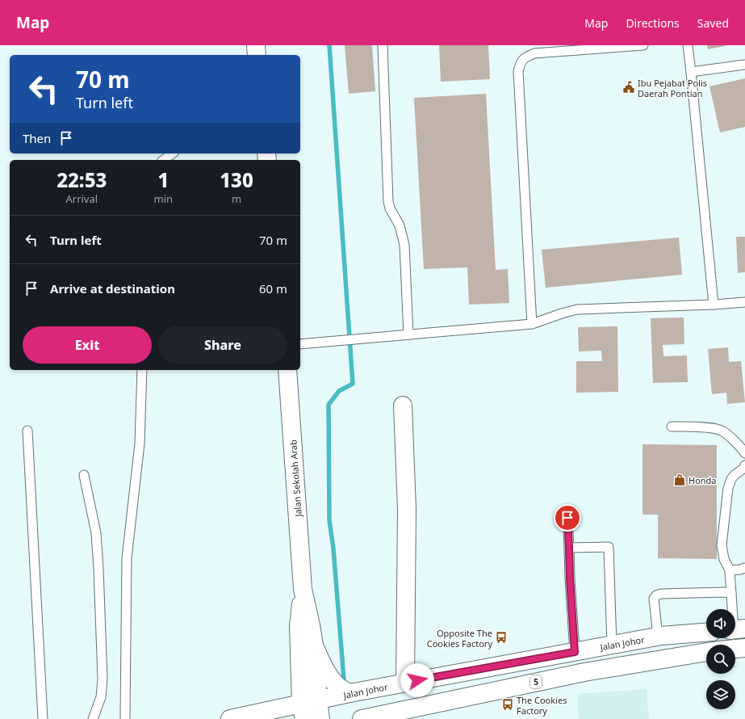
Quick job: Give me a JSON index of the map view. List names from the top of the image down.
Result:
{
  "streets": {
    "main road": ["Jalan Sekolah Arab", "Jalan Johor", "5"]
  },
  "crossings": [
    ["Jalan Sekolah Arab", "Jalan Johor"]
  ],
  "places": {
    "public building": ["Ibu Pejabat Polis Daerah Pontian"],
    "shop": ["Honda"],
    "bus stop": ["Opposite The Cookies Factory", "The Cookies Factory"]
  },
  "page": {
    "header": "Map",
    "nav": ["Map", "Directions", "Saved"],
    "turn": ["70 m", "Turn left"],
    "then": "Then",
    "eta": [
      "22:53",
      "Arrival",
      "1",
      "min",
      "130",
      "m"
    ],
    "list": [
      {
        "name": "Turn left",
        "value": "70 m"
      },
      {
        "name": "Arrive at destination",
        "value": "60 m"
      }
    ],
    "buttons": ["Exit", "Share"]
  }
}
